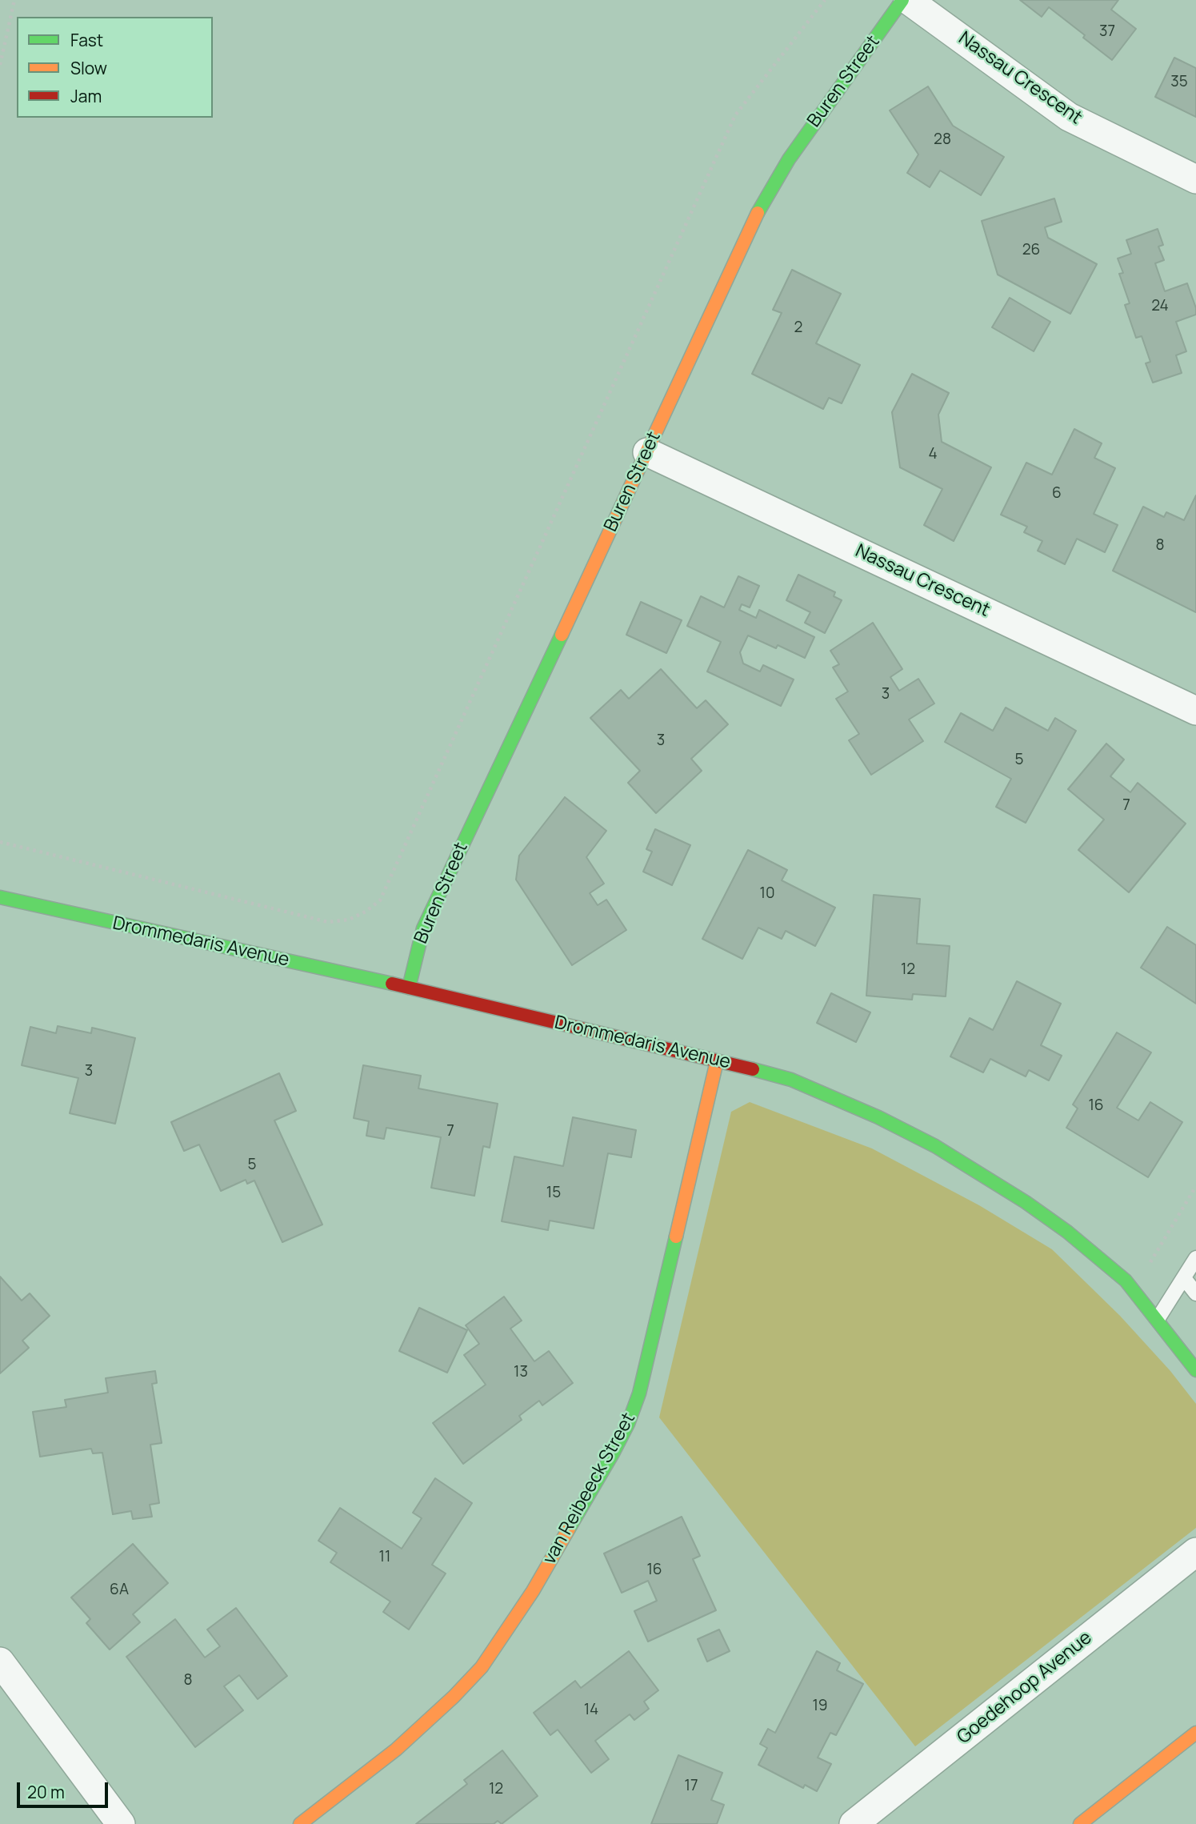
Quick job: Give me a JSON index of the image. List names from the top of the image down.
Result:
{
  "streets": {
    "street": [
      "Nassau Crescent",
      "Buren Street",
      "Drommedaris Avenue",
      "van Reibeeck Street",
      "Goedehoop Avenue"
    ]
  },
  "crossings": [
    ["Nassau Crescent", "Buren Street"],
    ["Buren Street", "Drommedaris Avenue"],
    ["Drommedaris Avenue", "van Reibeeck Street"]
  ],
  "house_numbers": [
    "37",
    "35",
    "28",
    "26",
    "24",
    "2",
    "4",
    "6",
    "8",
    "3",
    "3",
    "5",
    "7",
    "10",
    "12",
    "3",
    "16",
    "7",
    "5",
    "15",
    "13",
    "11",
    "16",
    "6A",
    "8",
    "19",
    "14",
    "17",
    "12"
  ],
  "legend": ["Fast", "Slow", "Jam"],
  "scale_bar": "20 m"
}
